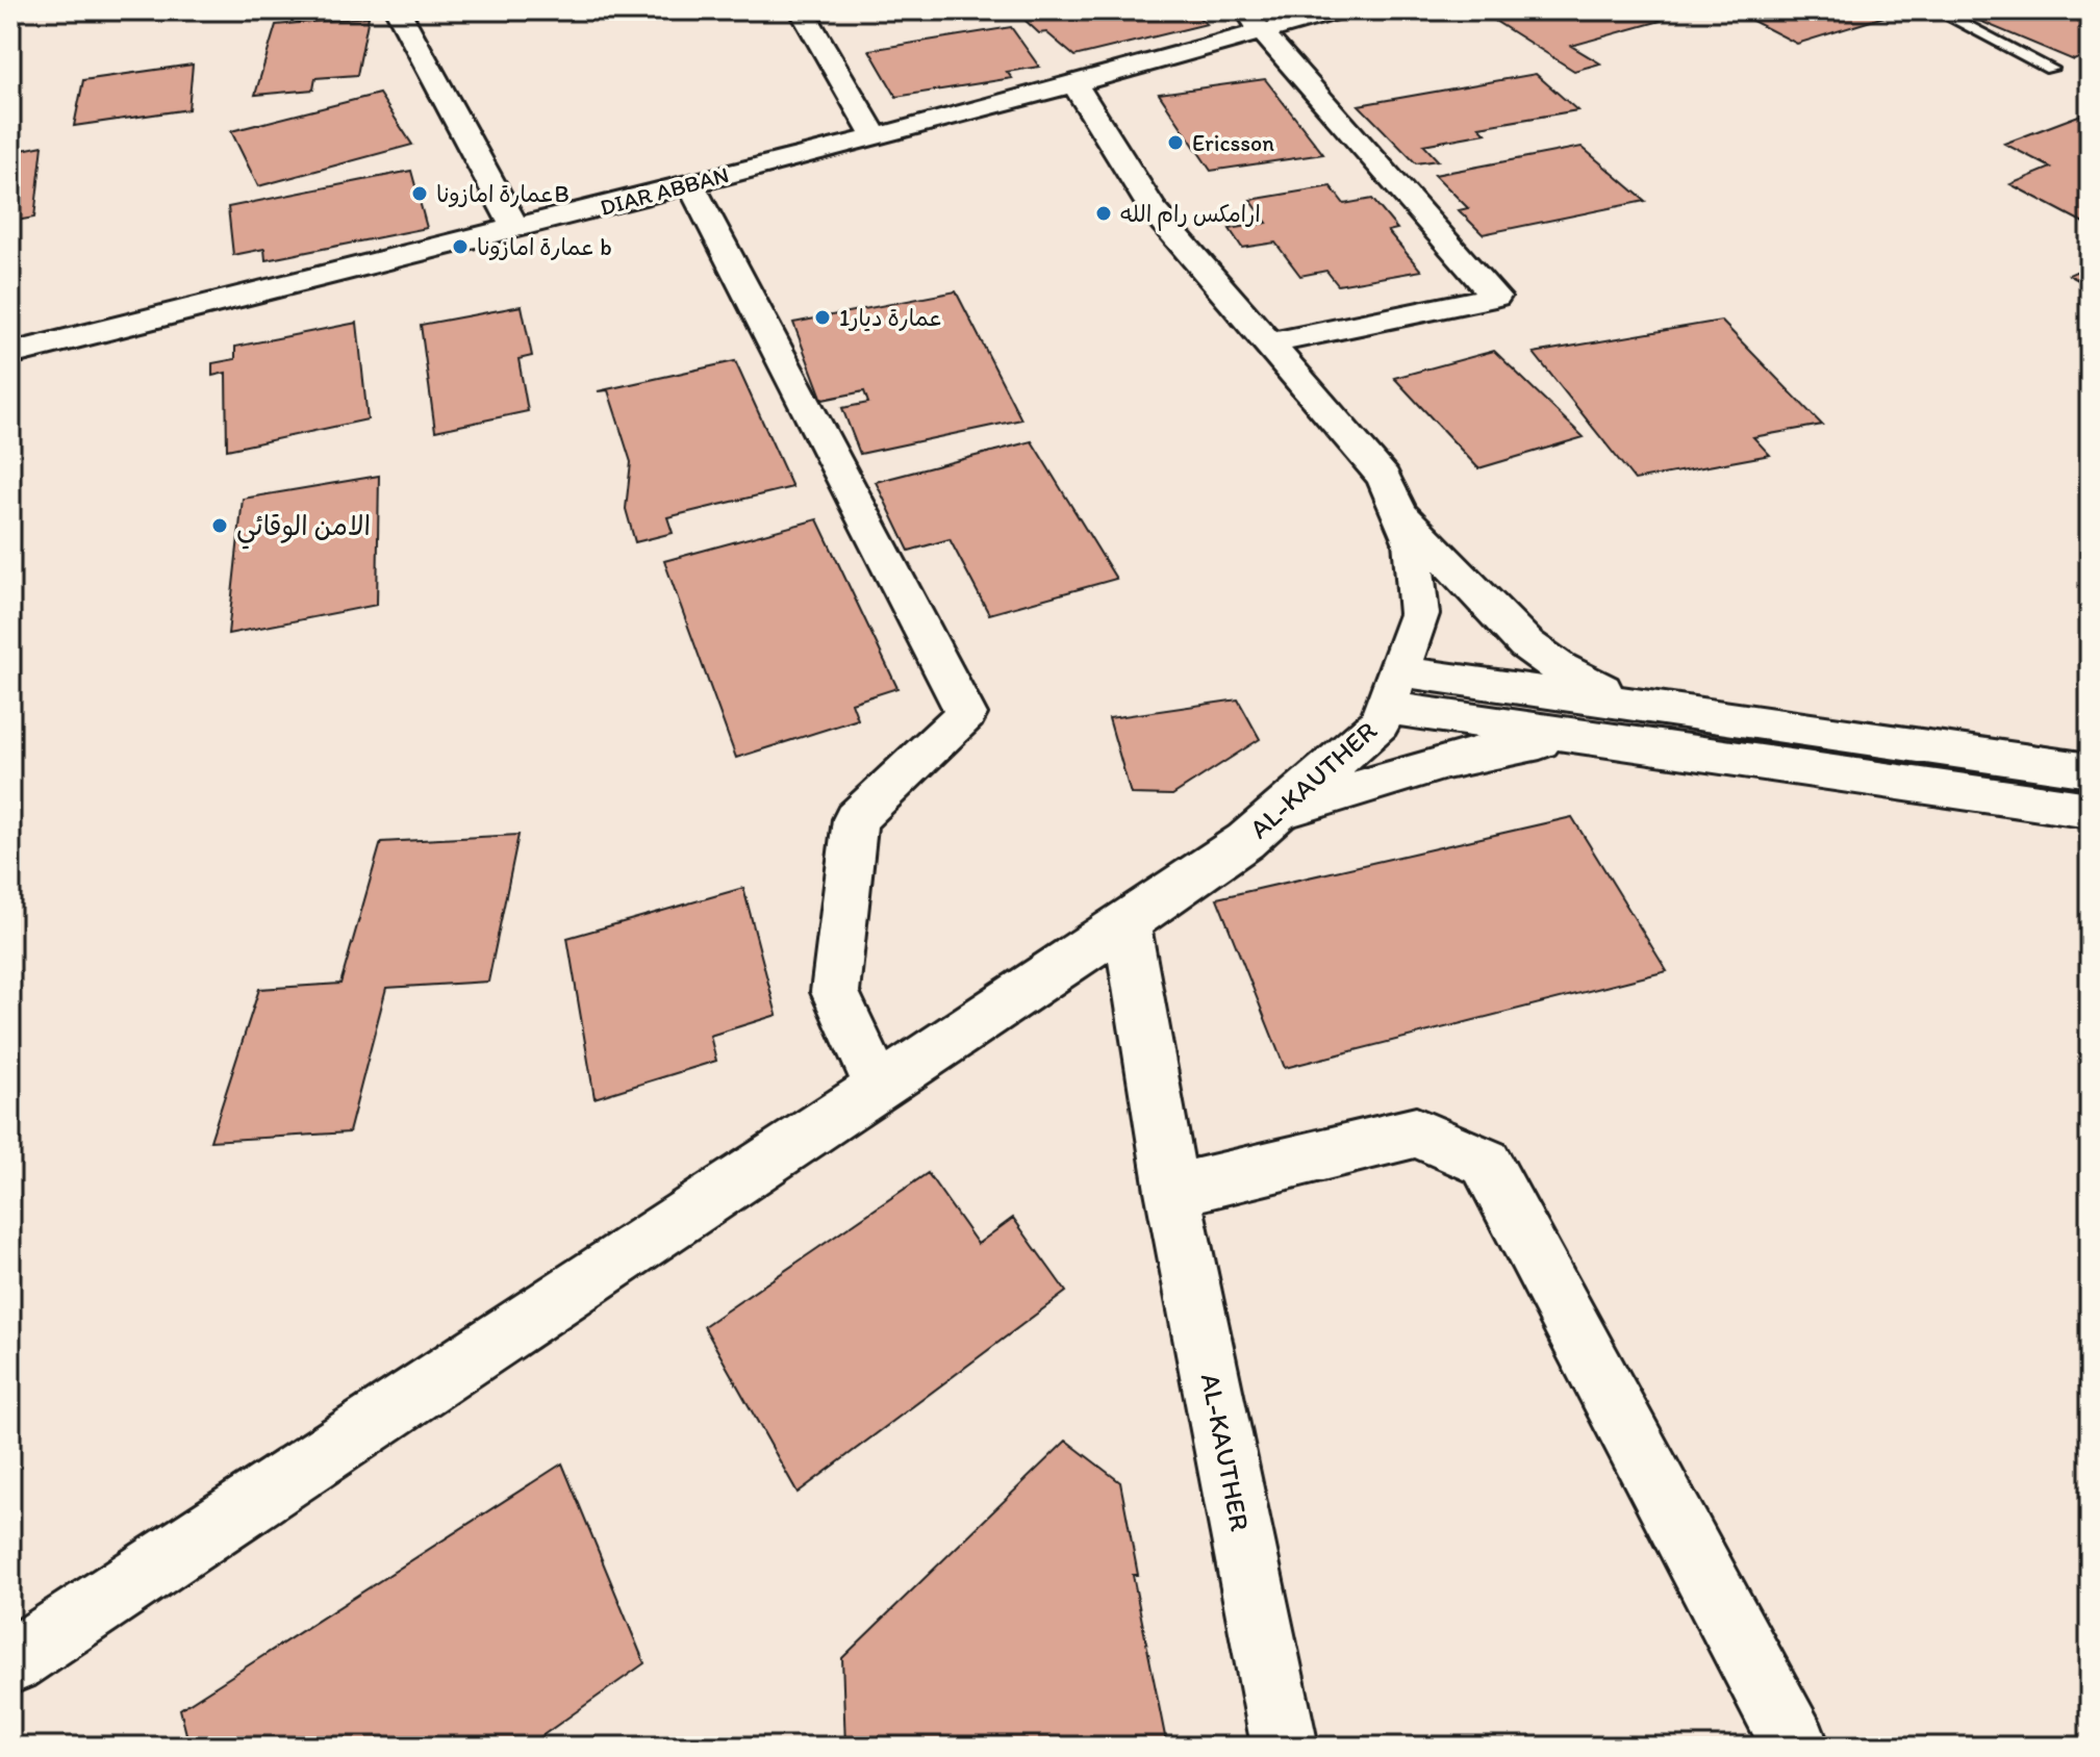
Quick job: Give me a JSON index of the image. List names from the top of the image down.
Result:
{
  "streets": {
    "street": ["DIAR ABBAN", "AL-KAUTHER"]
  },
  "crossings": [
    ["DIAR ABBAN", "AL-KAUTHER"]
  ],
  "places": [
    "Ericsson",
    "عمارة امازوناB",
    "ارامكس رام الله",
    "عمارة امازونا b",
    "عمارة ديار1",
    "الامن الوقائي"
  ]
}
